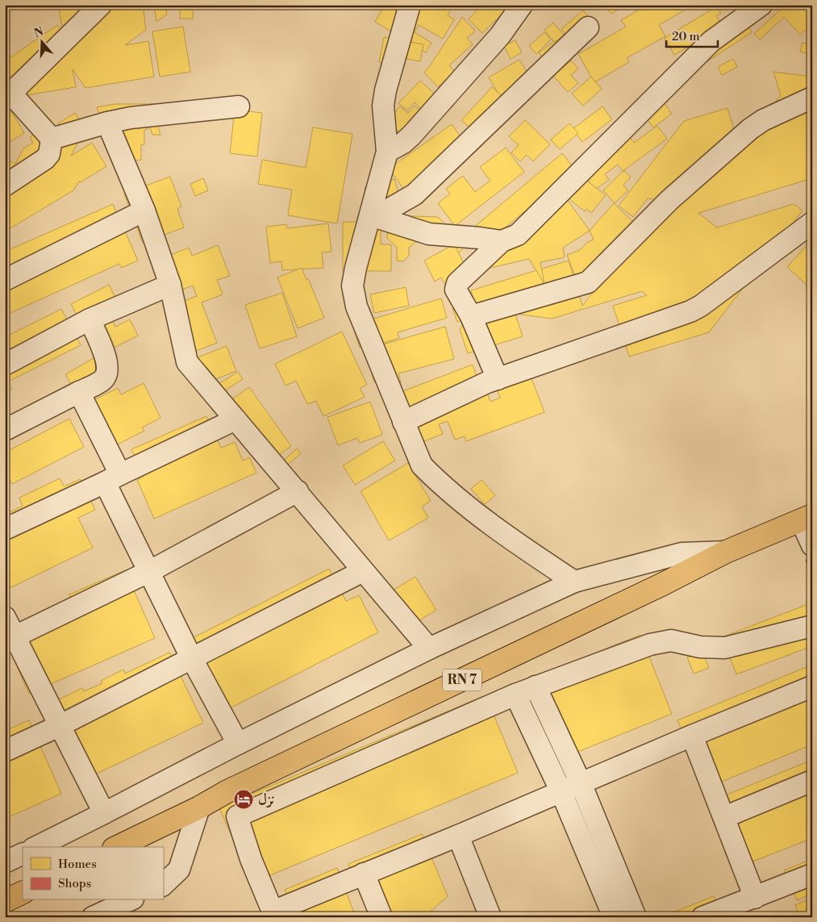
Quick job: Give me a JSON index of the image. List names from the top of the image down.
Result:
{
  "streets": {
    "main road": ["RN 7"]
  },
  "places": {
    "hotel": ["نزل"]
  },
  "legend": ["Homes", "Shops"],
  "scale_bar": "20 m",
  "north": "top"
}
